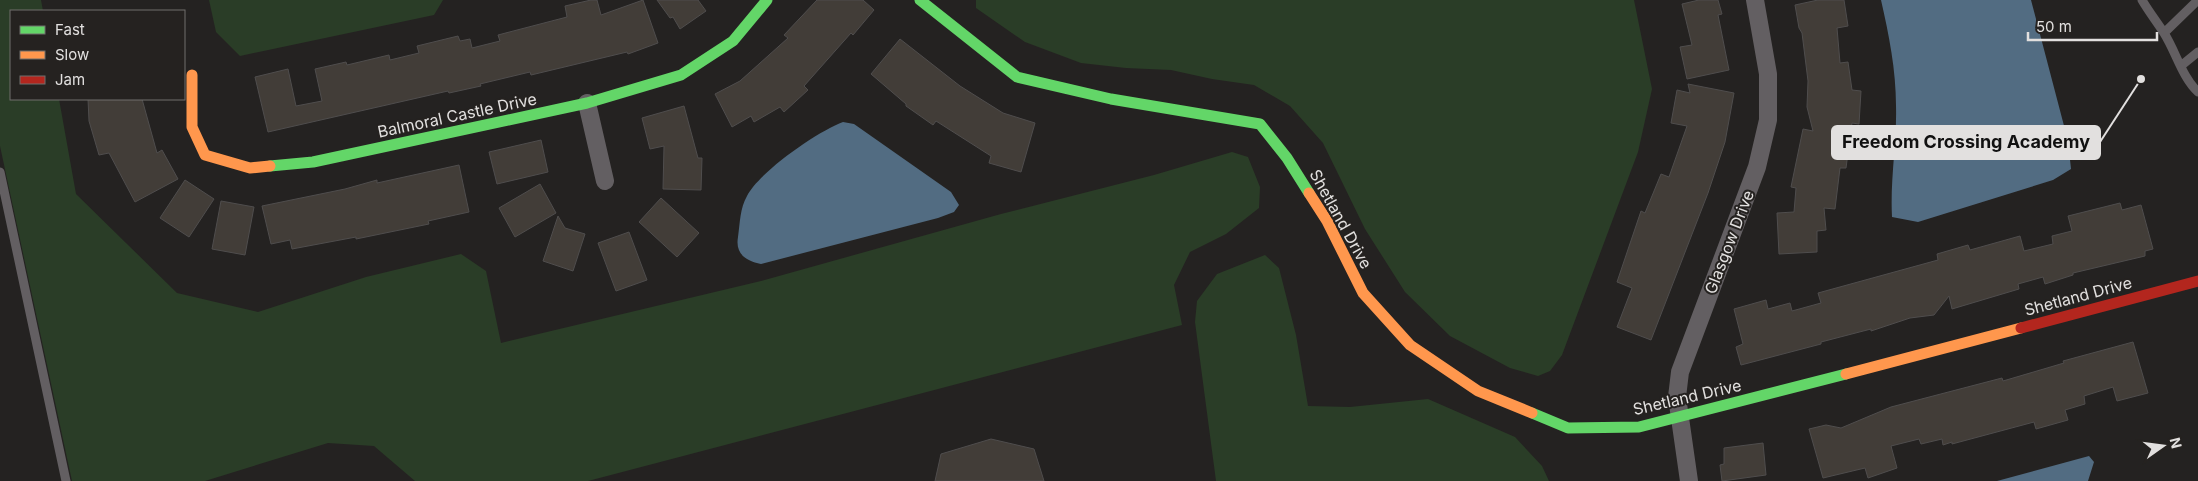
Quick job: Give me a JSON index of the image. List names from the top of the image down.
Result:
{
  "streets": {
    "street": ["Balmoral Castle Drive", "Shetland Drive", "Glasgow Drive"]
  },
  "crossings": [
    ["Shetland Drive", "Glasgow Drive"]
  ],
  "places": ["Freedom Crossing Academy"],
  "legend": ["Fast", "Slow", "Jam"],
  "scale_bar": "50 m",
  "north": "right"
}
